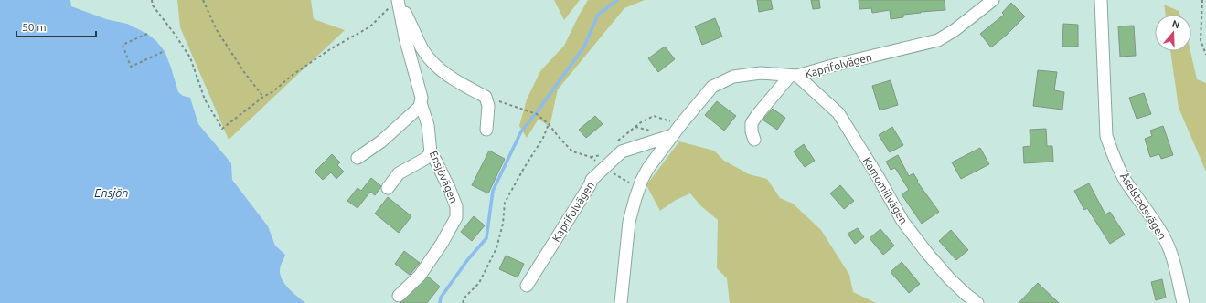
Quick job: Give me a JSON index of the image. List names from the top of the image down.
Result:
{
  "streets": {
    "street": [
      "Kaprifolvägen",
      "Ensjövägen",
      "Kamomillvägen",
      "Åselstadsvägen"
    ]
  },
  "crossings": [
    ["Kaprifolvägen", "Kamomillvägen"]
  ],
  "water": ["Ensjön"],
  "scale_bar": "50 m",
  "north": "top"
}
